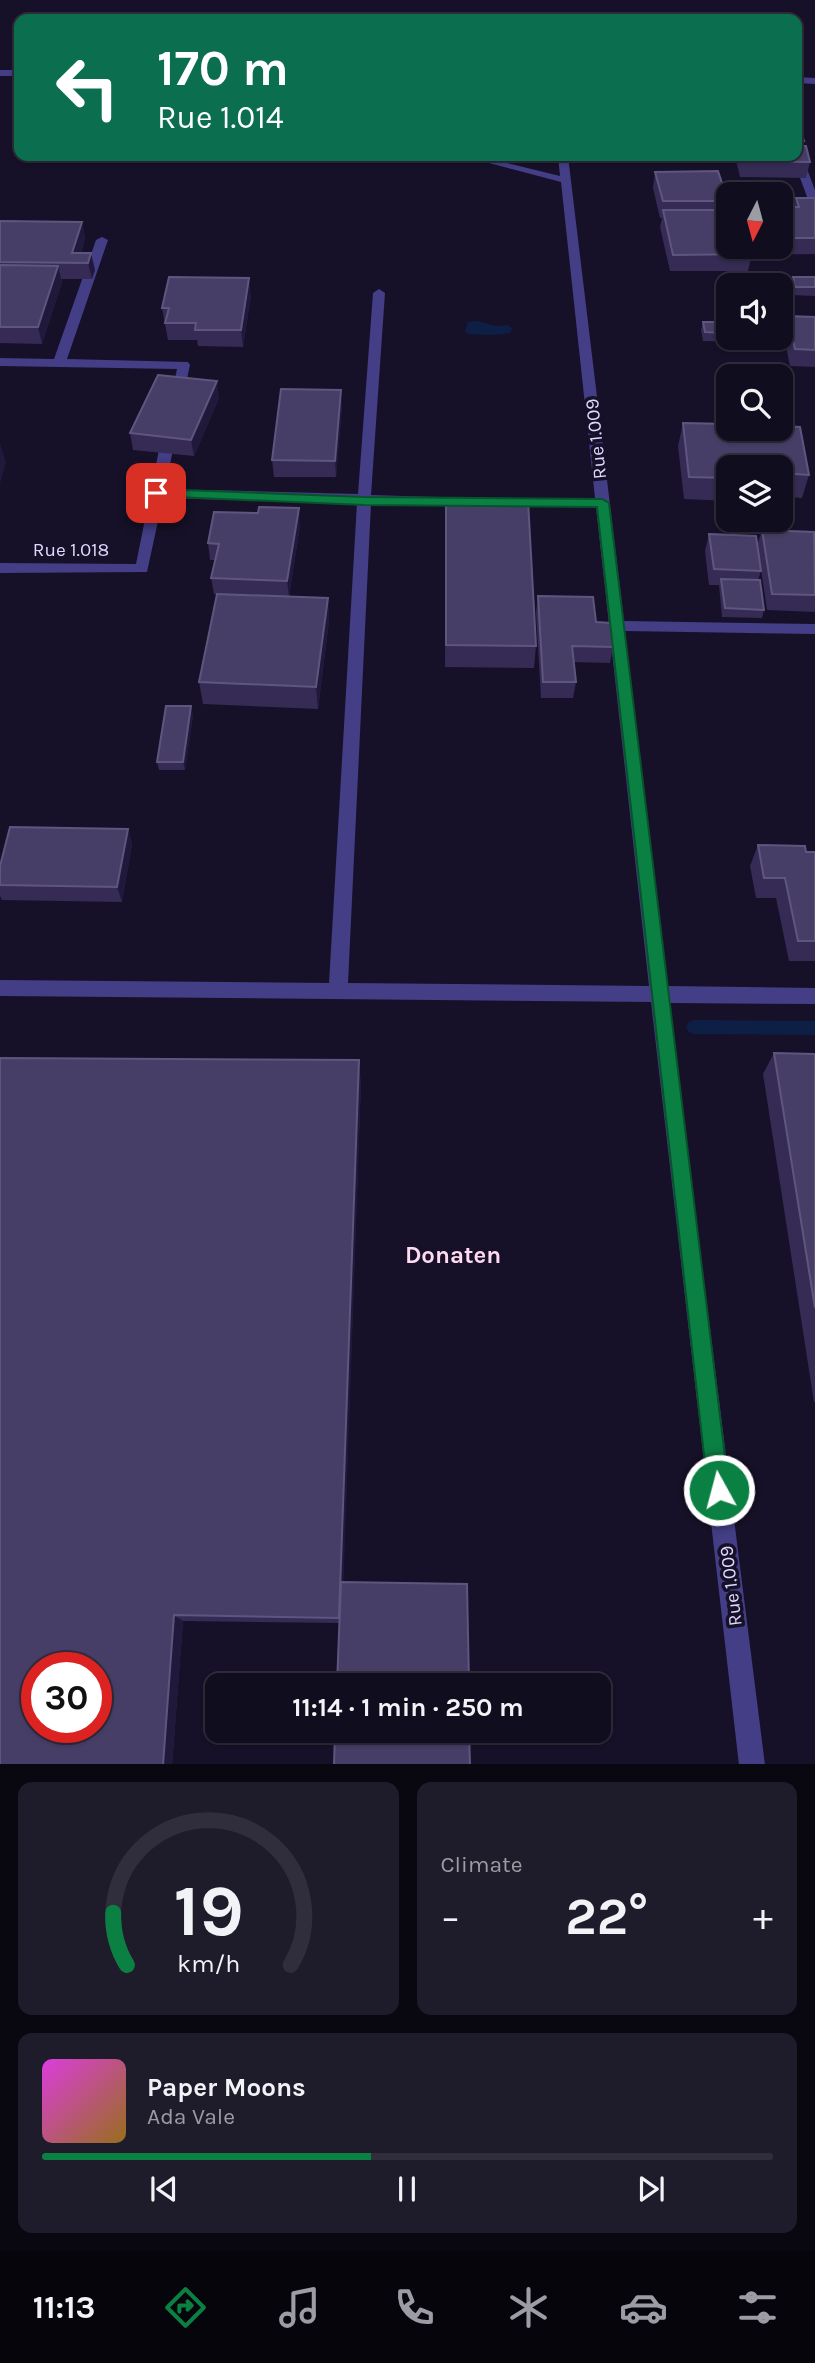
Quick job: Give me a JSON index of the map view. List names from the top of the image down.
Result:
{
  "streets": {
    "street": ["Rue 1.009", "Rue 1.018"]
  },
  "districts": ["Donaten"],
  "north": "bottom",
  "page": {
    "turn": ["170 m", "Rue 1.014"],
    "limit": "30",
    "trip": "11:14 · 1 min · 250 m",
    "tile": "Climate",
    "heat": ["−", "22°", "+"],
    "song": ["Paper Moons", "Ada Vale"],
    "tabs": "11:13",
    "gauge": ["19", "km/h"]
  }
}
